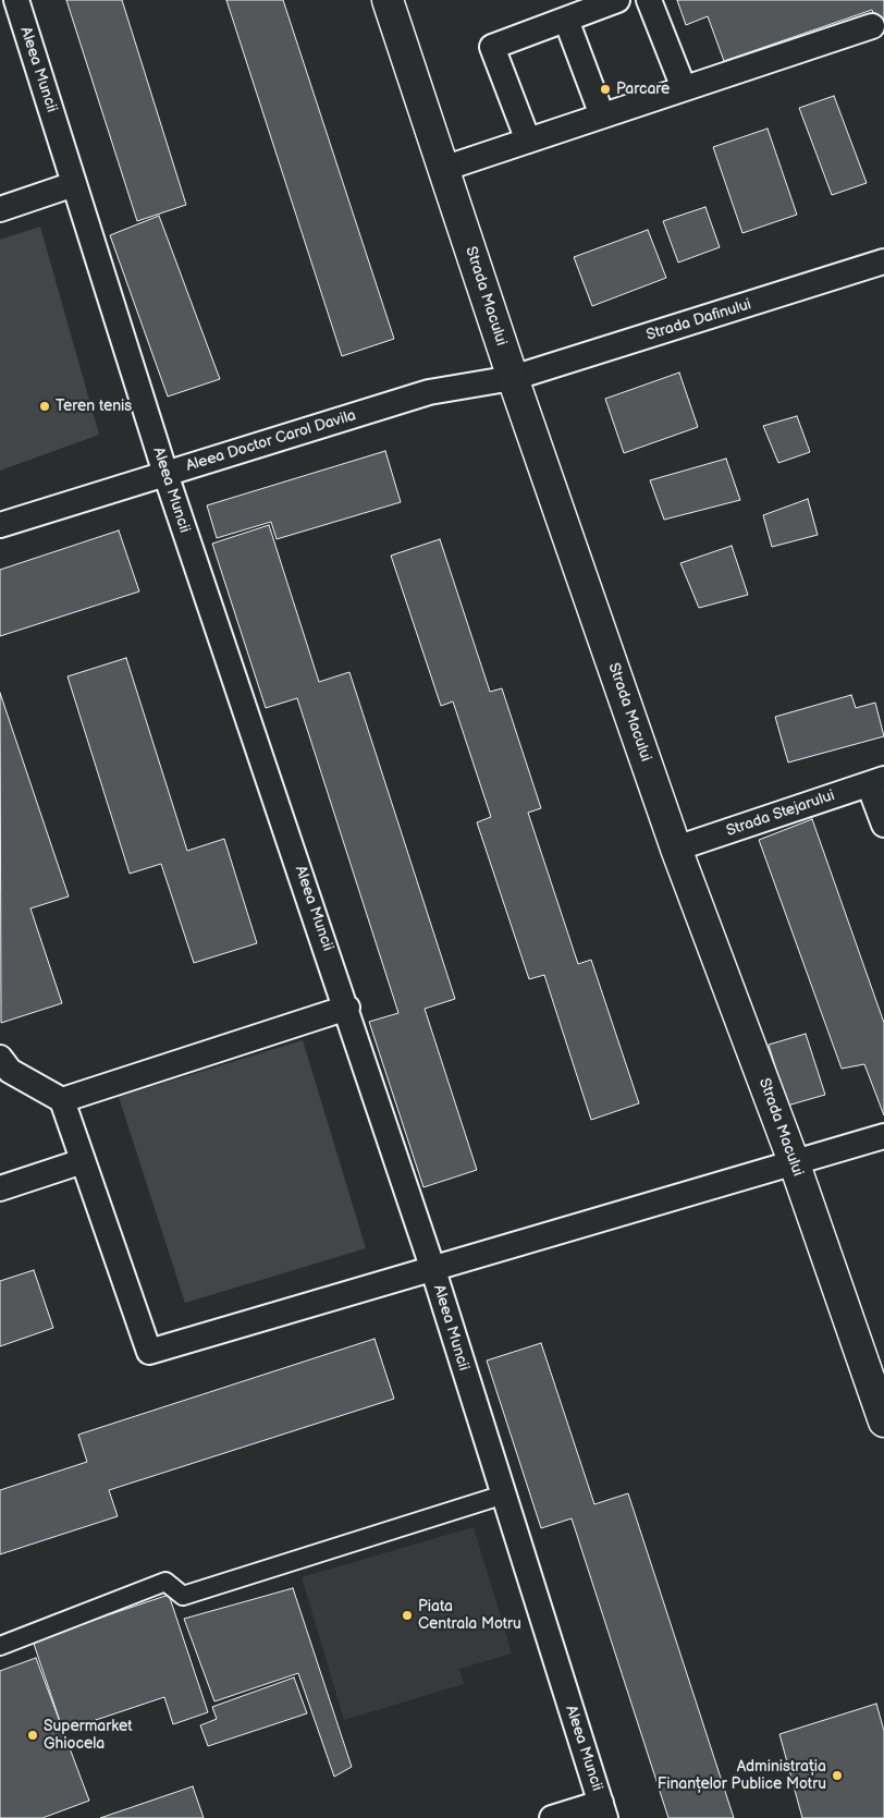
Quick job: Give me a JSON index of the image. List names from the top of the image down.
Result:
{
  "streets": {
    "street": [
      "Aleea Muncii",
      "Strada Macului",
      "Strada Dafinului",
      "Aleea Doctor Carol Davila",
      "Strada Stejarului"
    ]
  },
  "crossings": [
    ["Aleea Muncii", "Aleea Doctor Carol Davila"],
    ["Strada Macului", "Strada Dafinului"],
    ["Strada Macului", "Aleea Doctor Carol Davila"],
    ["Strada Macului", "Strada Stejarului"],
    ["Strada Dafinului", "Aleea Doctor Carol Davila"]
  ],
  "places": [
    "Parcare",
    "Teren tenis",
    "Piata Centrala Motru",
    "Supermarket Ghiocela",
    "Administrația Finanțelor Publice Motru"
  ]
}
